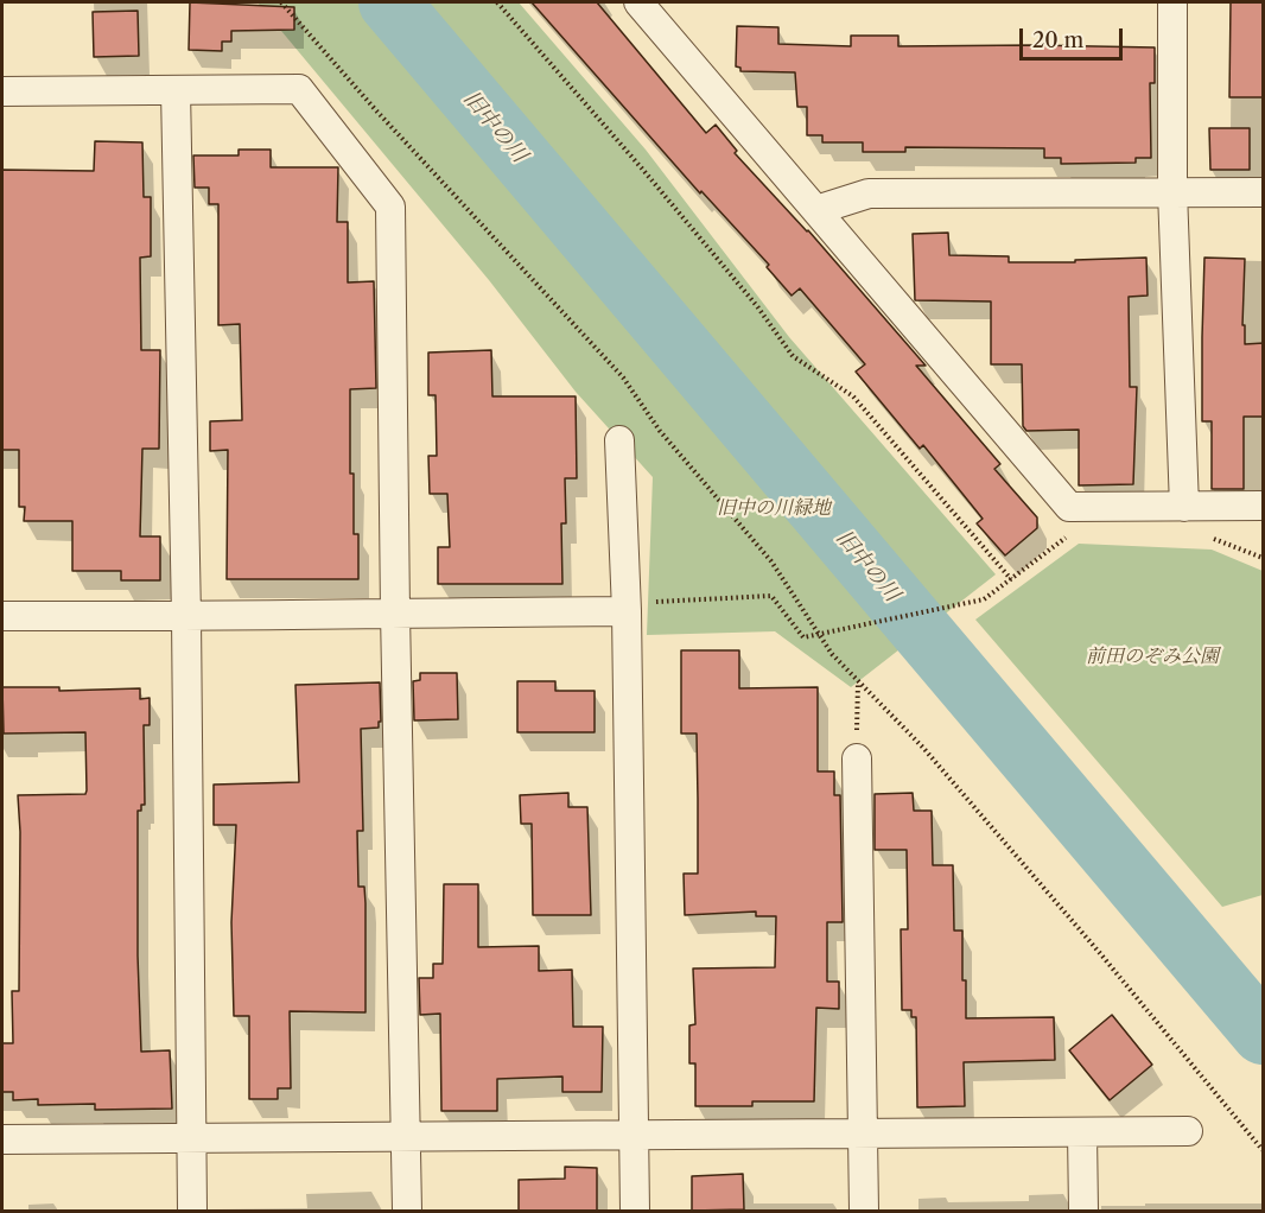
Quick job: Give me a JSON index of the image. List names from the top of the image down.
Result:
{
  "water": ["旧中の川"],
  "parks": ["旧中の川緑地", "前田のぞみ公園"],
  "scale_bar": "20 m"
}
